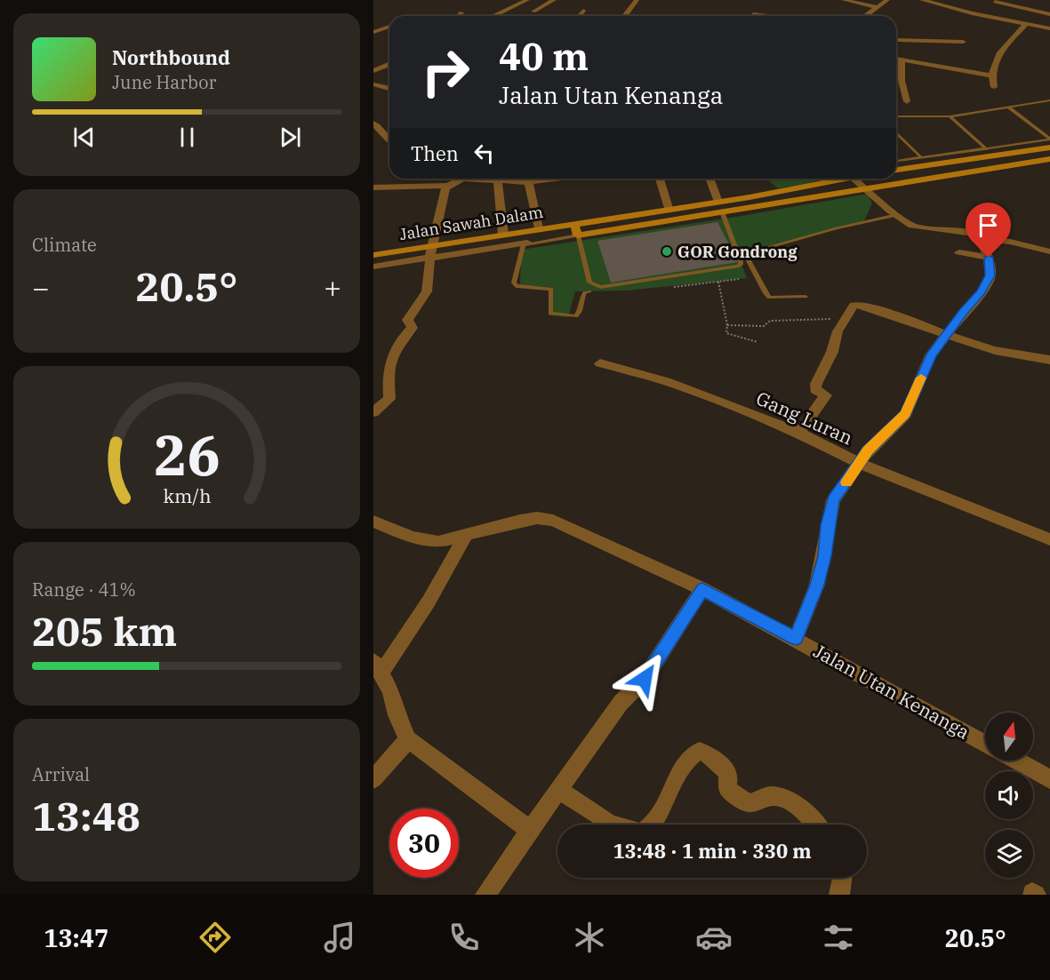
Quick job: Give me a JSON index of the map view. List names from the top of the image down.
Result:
{
  "streets": {
    "street": ["Jalan Sawah Dalam", "Gang Luran", "Jalan Utan Kenanga"]
  },
  "places": ["GOR Gondrong"],
  "north": "top",
  "page": {
    "turn": ["40 m", "Jalan Utan Kenanga"],
    "song": ["Northbound", "June Harbor"],
    "then": "Then",
    "tile": [
      "Climate",
      ["Range · 41%", "205 km"],
      ["Arrival", "13:48"]
    ],
    "heat": ["−", "20.5°", "+"],
    "limit": "30",
    "trip": "13:48 · 1 min · 330 m",
    "tabs": ["13:47", "20.5°"],
    "gauge": ["26", "km/h"]
  }
}
